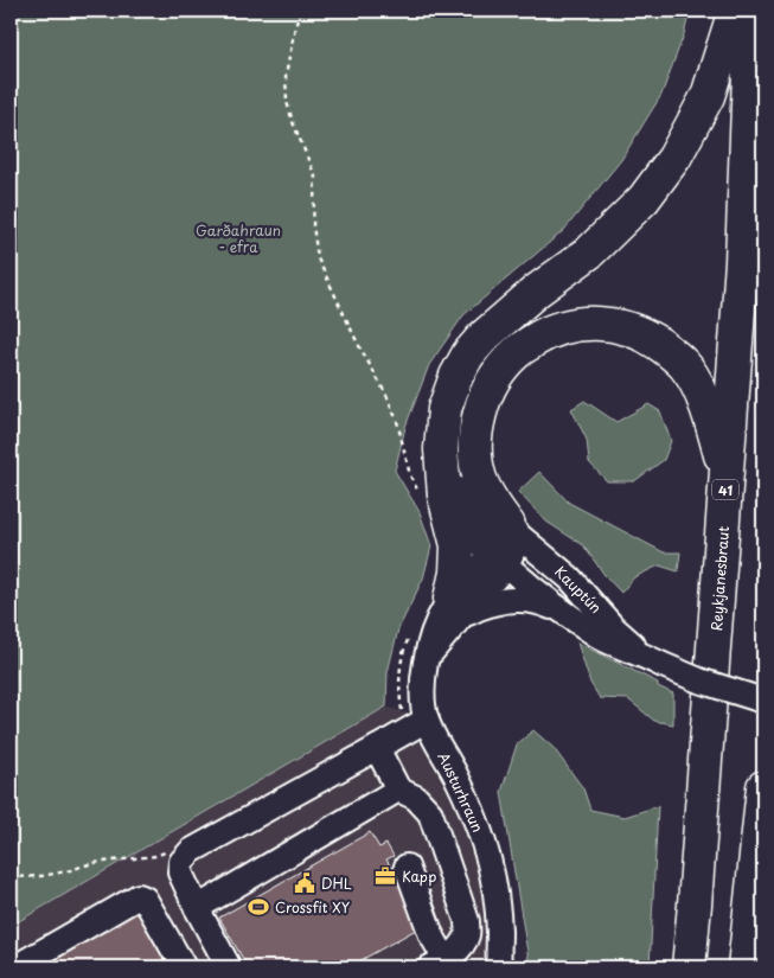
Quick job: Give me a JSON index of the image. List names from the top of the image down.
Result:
{
  "streets": {
    "highway": ["41", "Reykjanesbraut"],
    "street": ["Kauptún", "Austurhraun"]
  },
  "crossings": [
    ["Kauptún", "Austurhraun"]
  ],
  "parks": ["Garðahraun - efra"],
  "places": {
    "office": ["Kapp"],
    "public building": ["DHL"],
    "sports": ["Crossfit XY"]
  }
}
